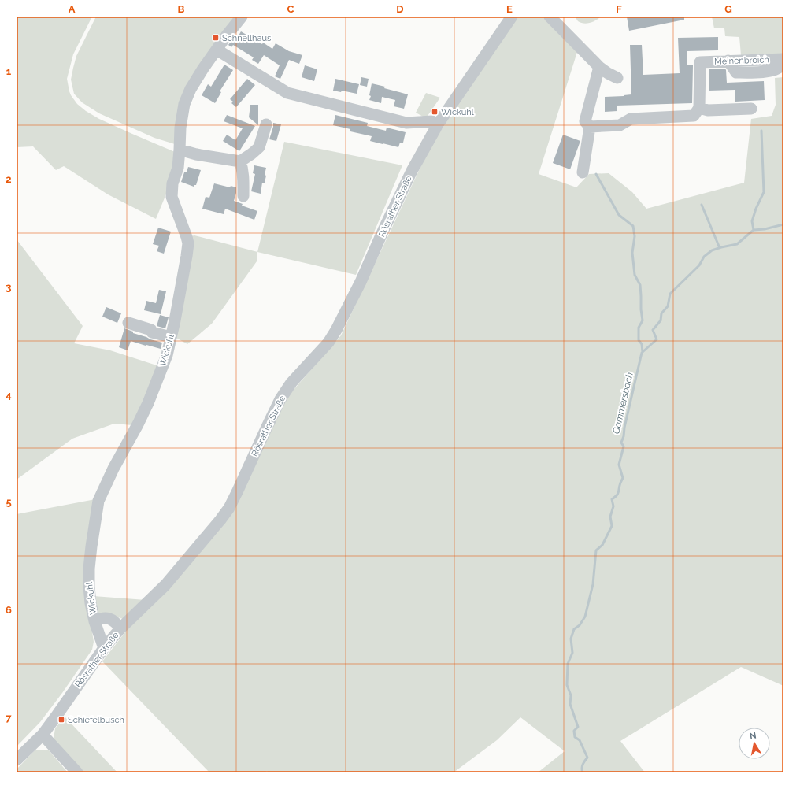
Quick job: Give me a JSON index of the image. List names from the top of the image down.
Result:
{
  "streets": {
    "street": ["Meinenbroich", "Rösrather Straße", "Wickuhl"]
  },
  "crossings": [
    ["Rösrather Straße", "Wickuhl"]
  ],
  "water": ["Gammersbach"],
  "places": {
    "transit": ["Schnellhaus", "Wickuhl", "Schiefelbusch"]
  },
  "north": "top",
  "grid": {
    "columns": [
      "A",
      "B",
      "C",
      "D",
      "E",
      "F",
      "G"
    ],
    "rows": [
      "1",
      "2",
      "3",
      "4",
      "5",
      "6",
      "7"
    ]
  }
}
